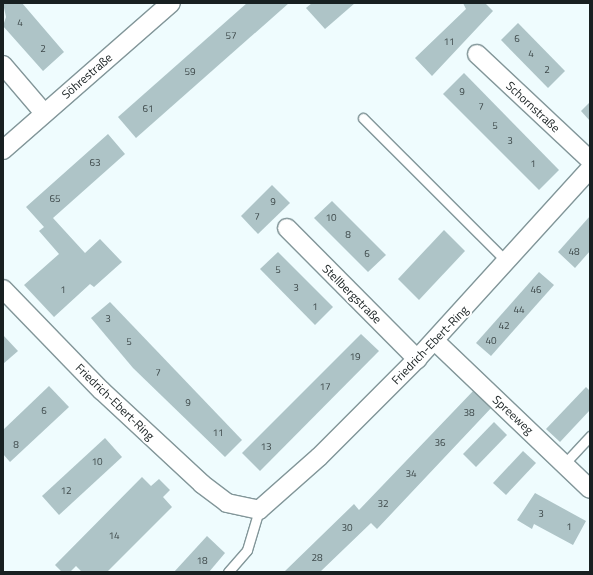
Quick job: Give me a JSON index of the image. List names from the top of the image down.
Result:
{
  "streets": {
    "street": [
      "Söhrestraße",
      "Schornstraße",
      "Stellbergstraße",
      "Friedrich-Ebert-Ring",
      "Spreeweg"
    ]
  },
  "crossings": [
    ["Schornstraße", "Friedrich-Ebert-Ring"],
    ["Stellbergstraße", "Friedrich-Ebert-Ring"],
    ["Friedrich-Ebert-Ring", "Spreeweg"]
  ],
  "house_numbers": [
    "4",
    "57",
    "6",
    "11",
    "2",
    "4",
    "2",
    "59",
    "9",
    "7",
    "61",
    "5",
    "3",
    "63",
    "1",
    "65",
    "9",
    "7",
    "10",
    "8",
    "48",
    "6",
    "5",
    "3",
    "1",
    "46",
    "1",
    "44",
    "3",
    "42",
    "40",
    "5",
    "19",
    "7",
    "17",
    "9",
    "6",
    "38",
    "11",
    "36",
    "8",
    "13",
    "10",
    "34",
    "12",
    "32",
    "3",
    "1",
    "30",
    "14",
    "28",
    "18"
  ]
}
